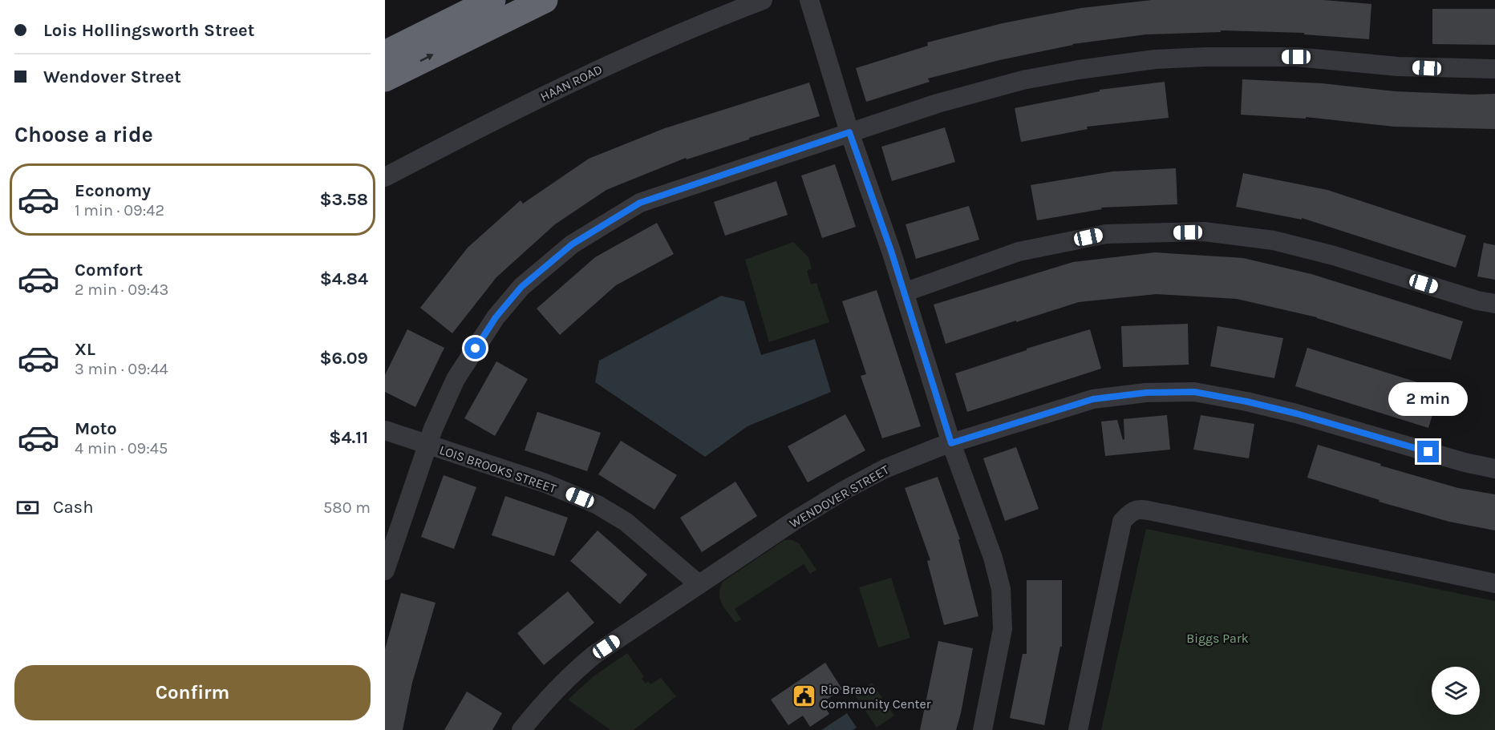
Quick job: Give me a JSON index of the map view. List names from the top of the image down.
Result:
{
  "streets": {
    "street": ["HAAN ROAD", "LOIS BROOKS STREET", "WENDOVER STREET"]
  },
  "crossings": [
    ["LOIS BROOKS STREET", "WENDOVER STREET"]
  ],
  "parks": ["Biggs Park"],
  "places": {
    "public building": ["Rio Bravo Community Center"]
  },
  "page": {
    "banner": ["Lois Hollingsworth Street", "Wendover Street"],
    "heading": "Choose a ride",
    "list": [
      {
        "name": "Economy",
        "note": "1 min · 09:42",
        "value": "$3.58"
      },
      {
        "name": "Comfort",
        "note": "2 min · 09:43",
        "value": "$4.84"
      },
      {
        "name": "XL",
        "note": "3 min · 09:44",
        "value": "$6.09"
      },
      {
        "name": "Moto",
        "note": "4 min · 09:45",
        "value": "$4.11"
      }
    ],
    "bubble": "2 min",
    "pay": ["Cash", "580 m"],
    "buttons": "Confirm"
  }
}
